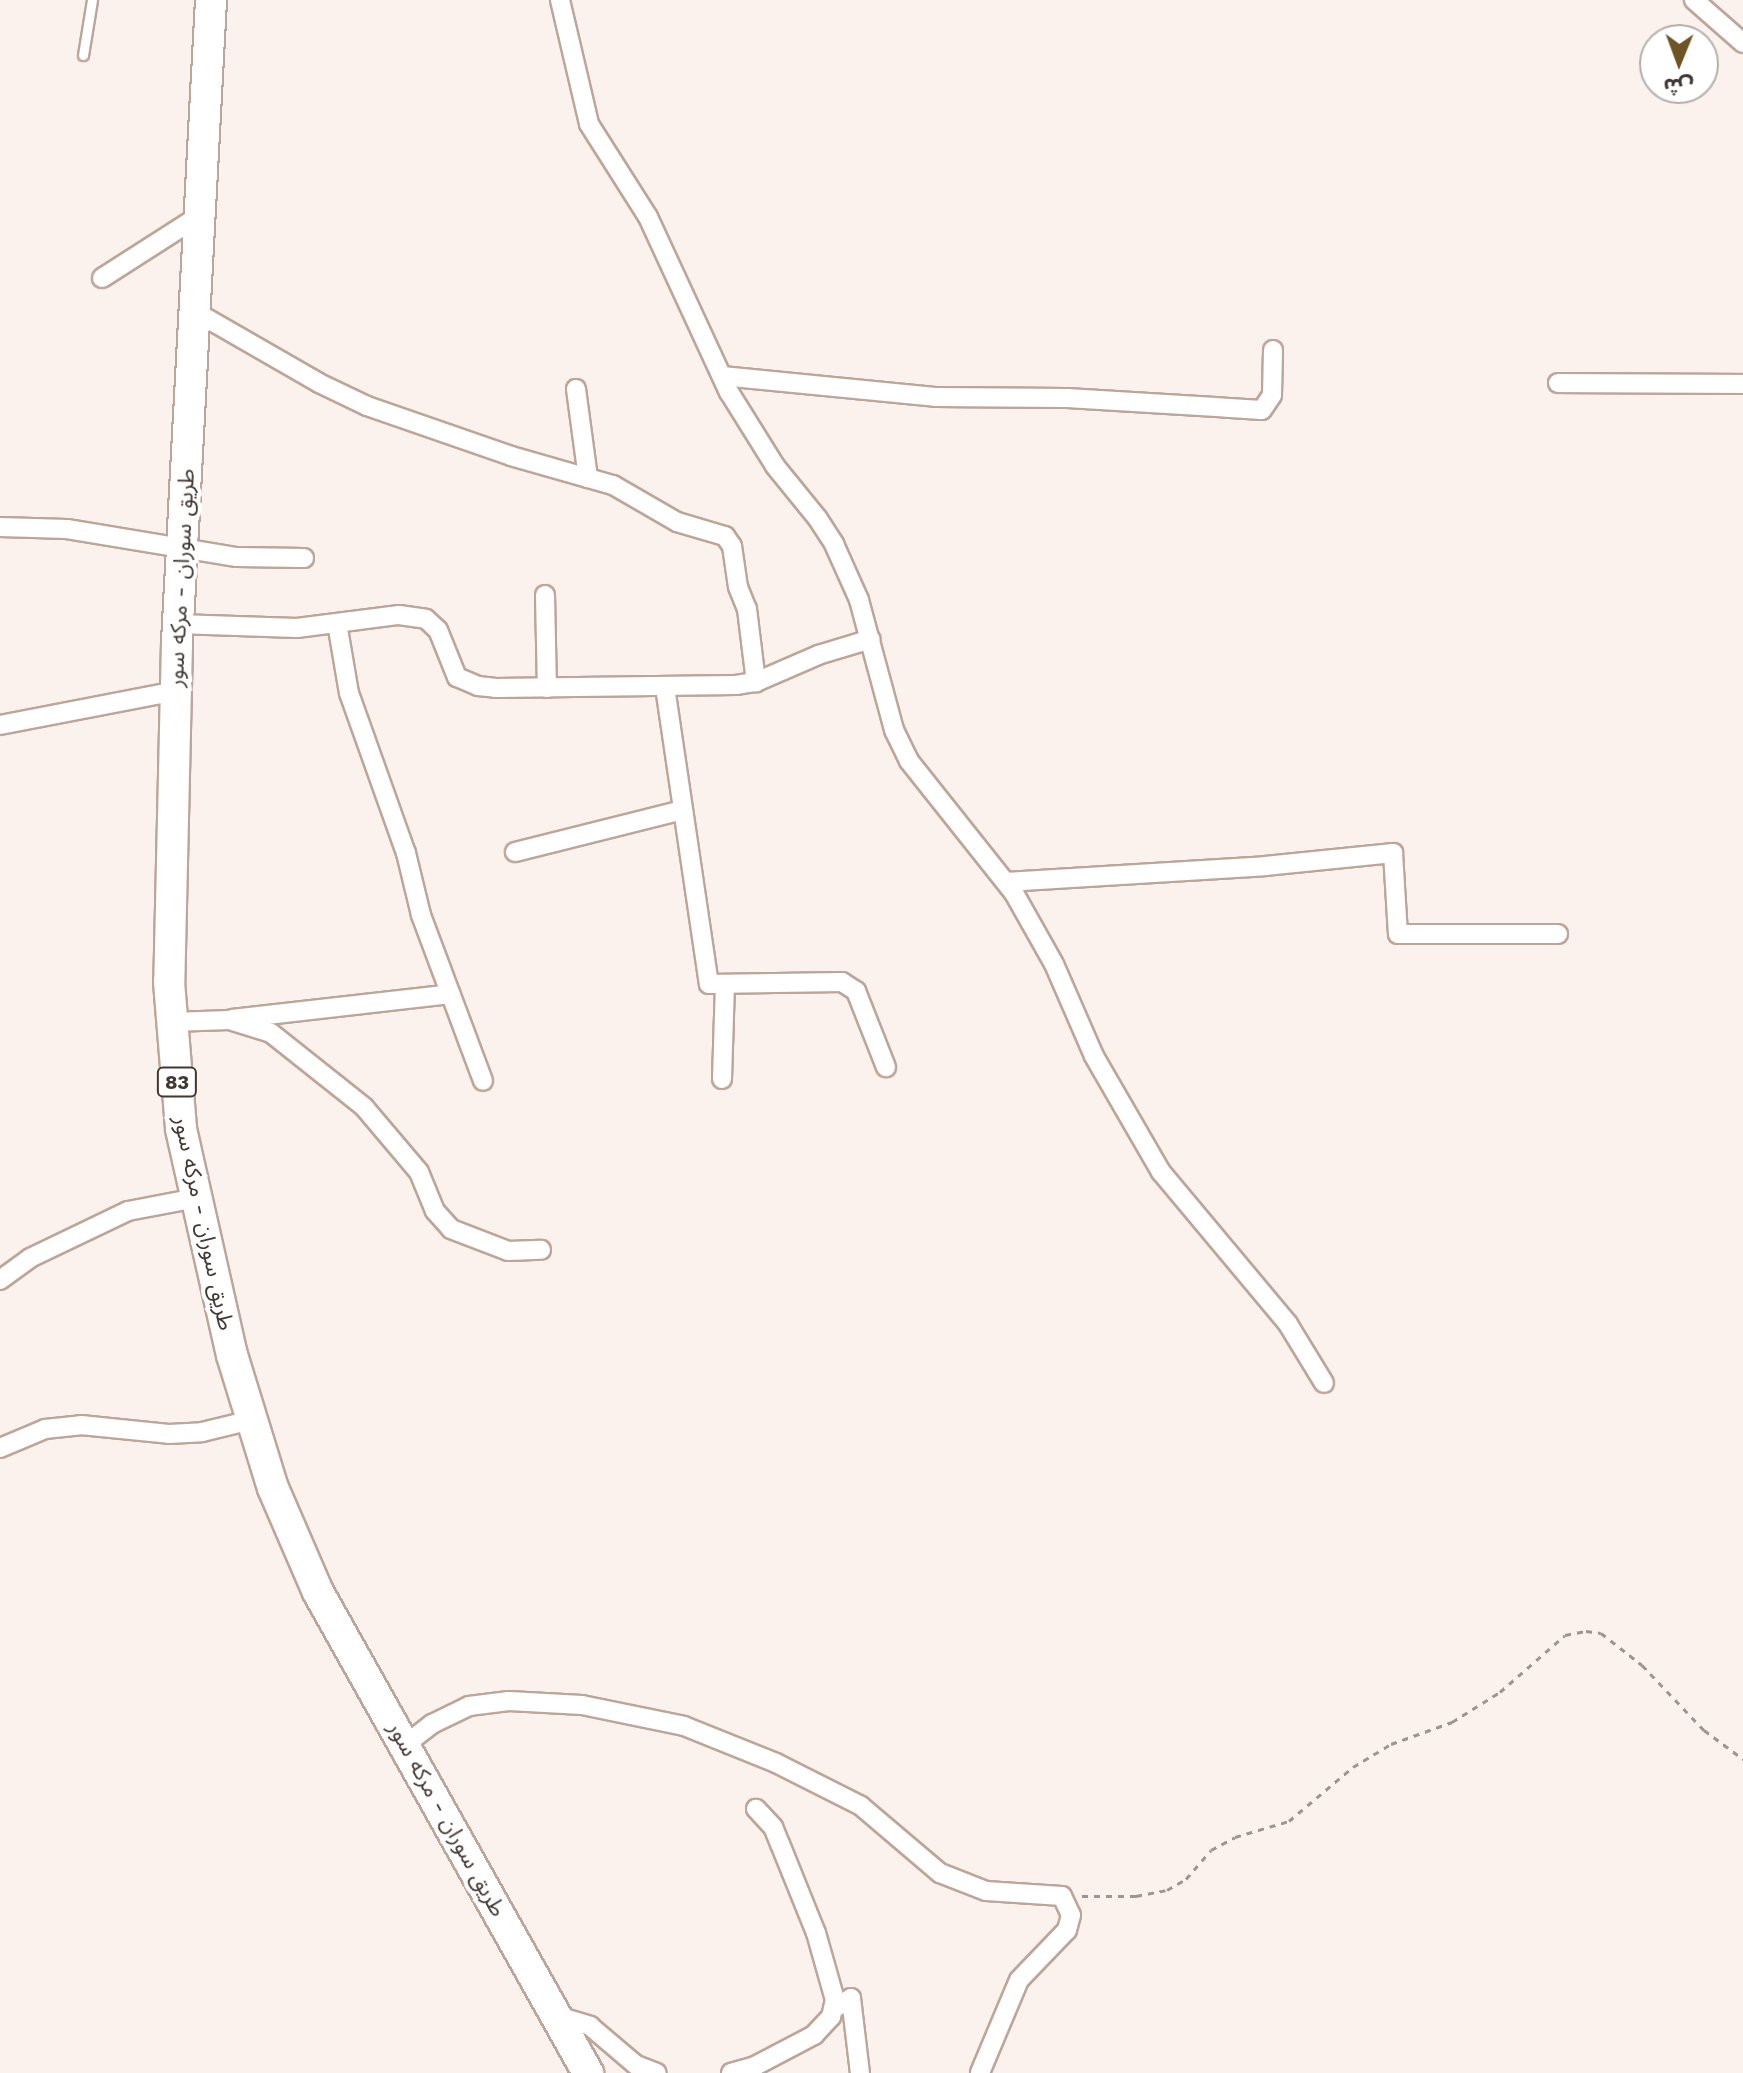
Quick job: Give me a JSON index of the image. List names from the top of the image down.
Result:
{
  "streets": {
    "main road": ["طريق سوران - مركه سور", "83"]
  },
  "north": "bottom"
}
